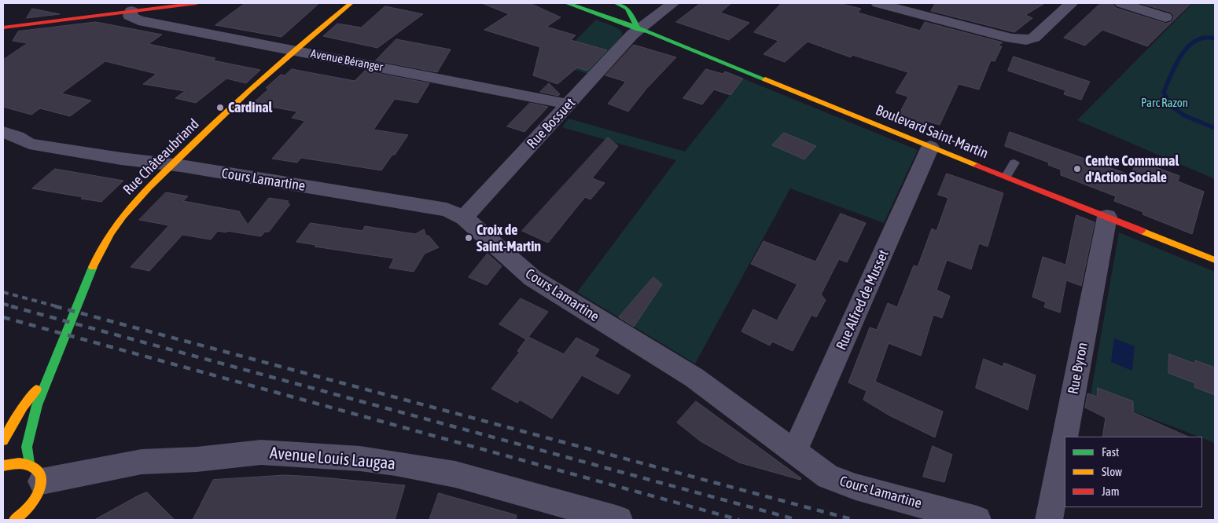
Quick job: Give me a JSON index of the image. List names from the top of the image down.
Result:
{
  "streets": {
    "street": [
      "Avenue Béranger",
      "Rue Bossuet",
      "Boulevard Saint-Martin",
      "Rue Châteaubriand",
      "Cours Lamartine",
      "Rue Alfred de Musset",
      "Rue Byron",
      "Avenue Louis Laugaa"
    ]
  },
  "crossings": [
    ["Avenue Béranger", "Rue Bossuet"],
    ["Avenue Béranger", "Rue Châteaubriand"],
    ["Rue Bossuet", "Boulevard Saint-Martin"],
    ["Rue Bossuet", "Cours Lamartine"],
    ["Boulevard Saint-Martin", "Rue Alfred de Musset"],
    ["Boulevard Saint-Martin", "Rue Byron"],
    ["Rue Châteaubriand", "Cours Lamartine"],
    ["Rue Châteaubriand", "Avenue Louis Laugaa"],
    ["Cours Lamartine", "Rue Alfred de Musset"]
  ],
  "parks": ["Parc Razon"],
  "places": ["Cardinal", "Centre Communal d'Action Sociale", "Croix de Saint-Martin"],
  "legend": ["Fast", "Slow", "Jam"]
}
